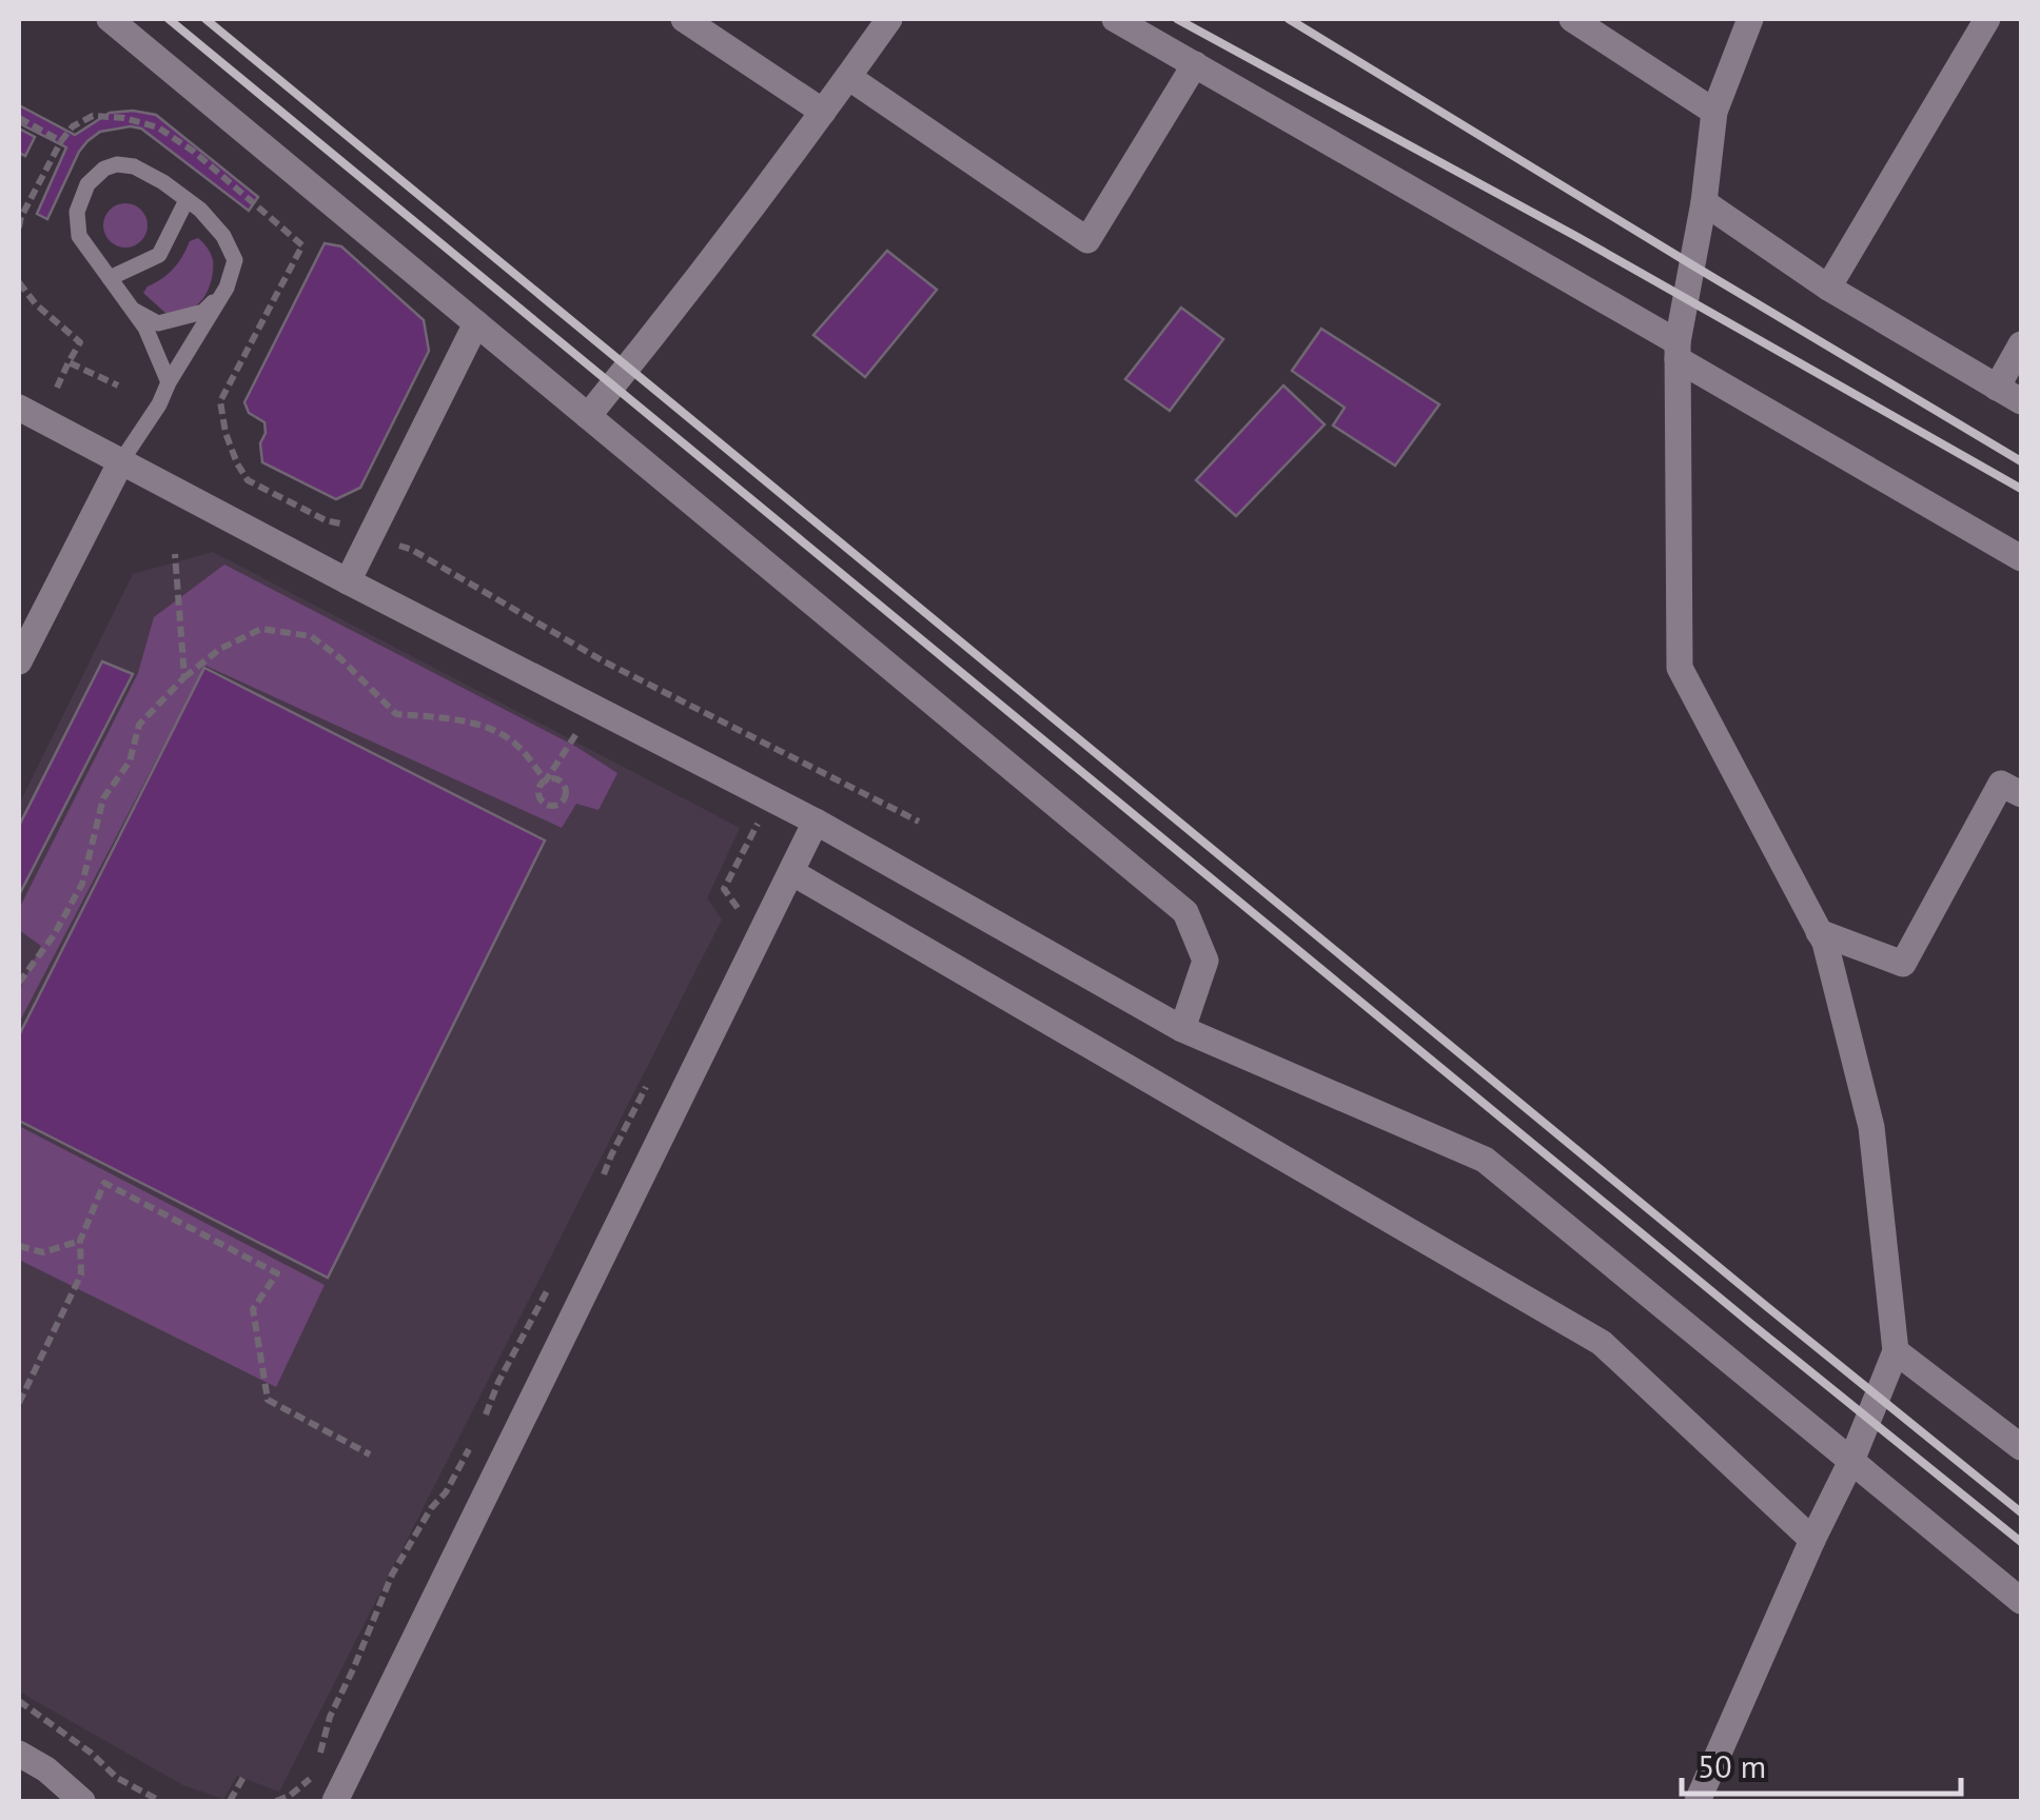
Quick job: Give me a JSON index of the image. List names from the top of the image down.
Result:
{
  "scale_bar": "50 m"
}
